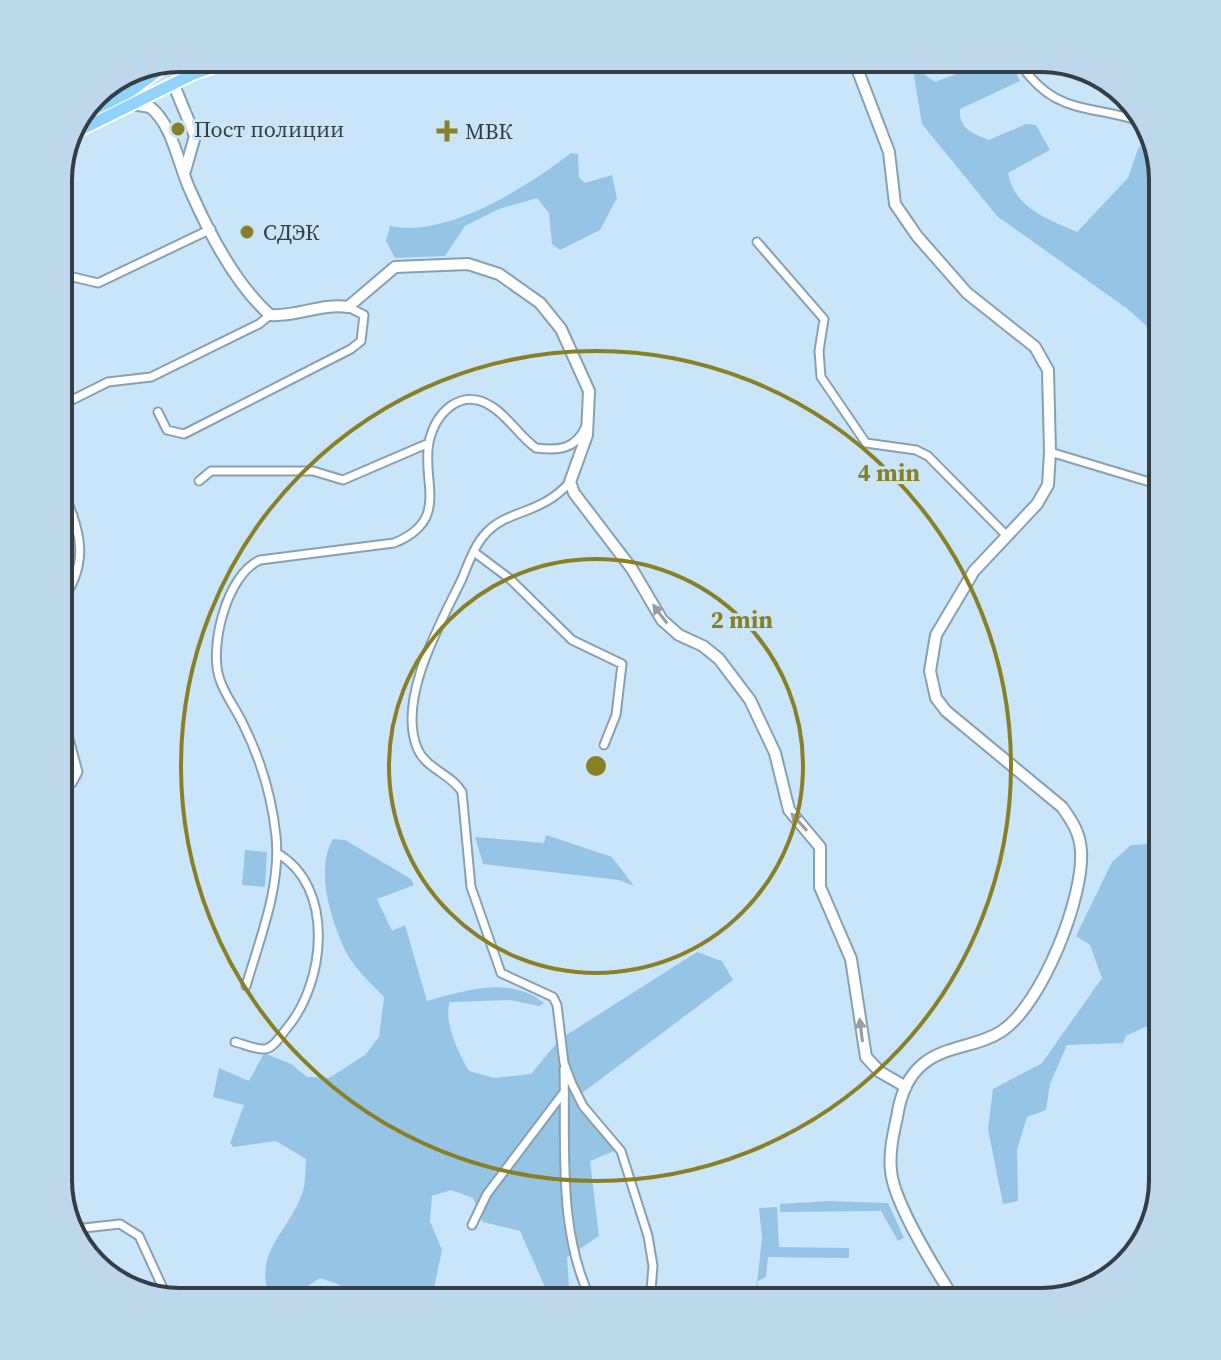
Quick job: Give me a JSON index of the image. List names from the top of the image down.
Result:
{
  "places": {
    "other": ["Пост полиции", "СДЭК"],
    "health": ["МВК"]
  },
  "rings": ["4 min", "2 min"]
}
